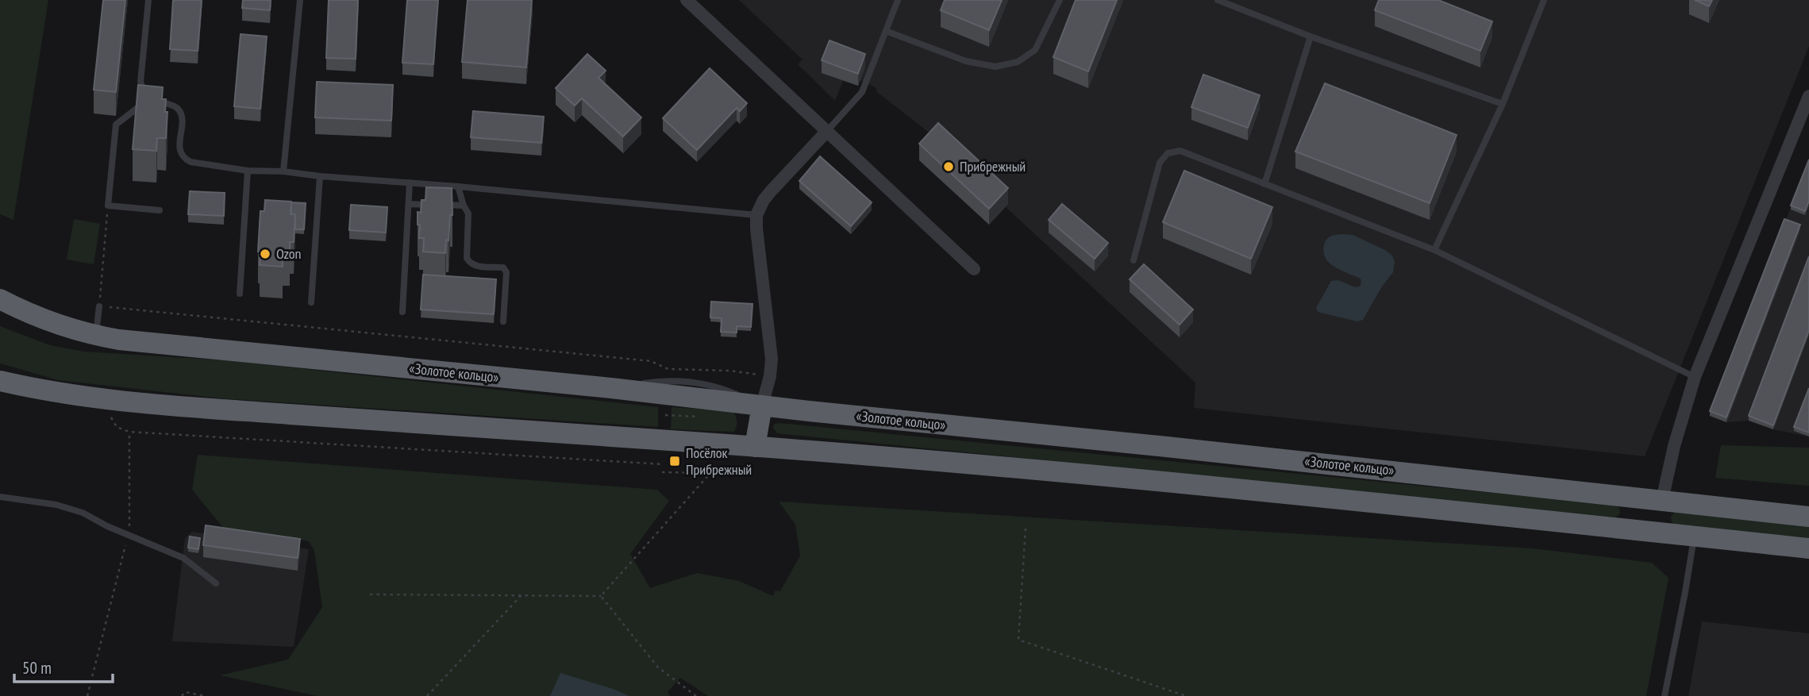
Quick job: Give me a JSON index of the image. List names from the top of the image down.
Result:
{
  "streets": {
    "highway": ["«Золотое кольцо»"]
  },
  "places": {
    "other": ["Прибрежный", "Ozon"],
    "transit": ["Посёлок Прибрежный"]
  },
  "scale_bar": "50 m"
}
